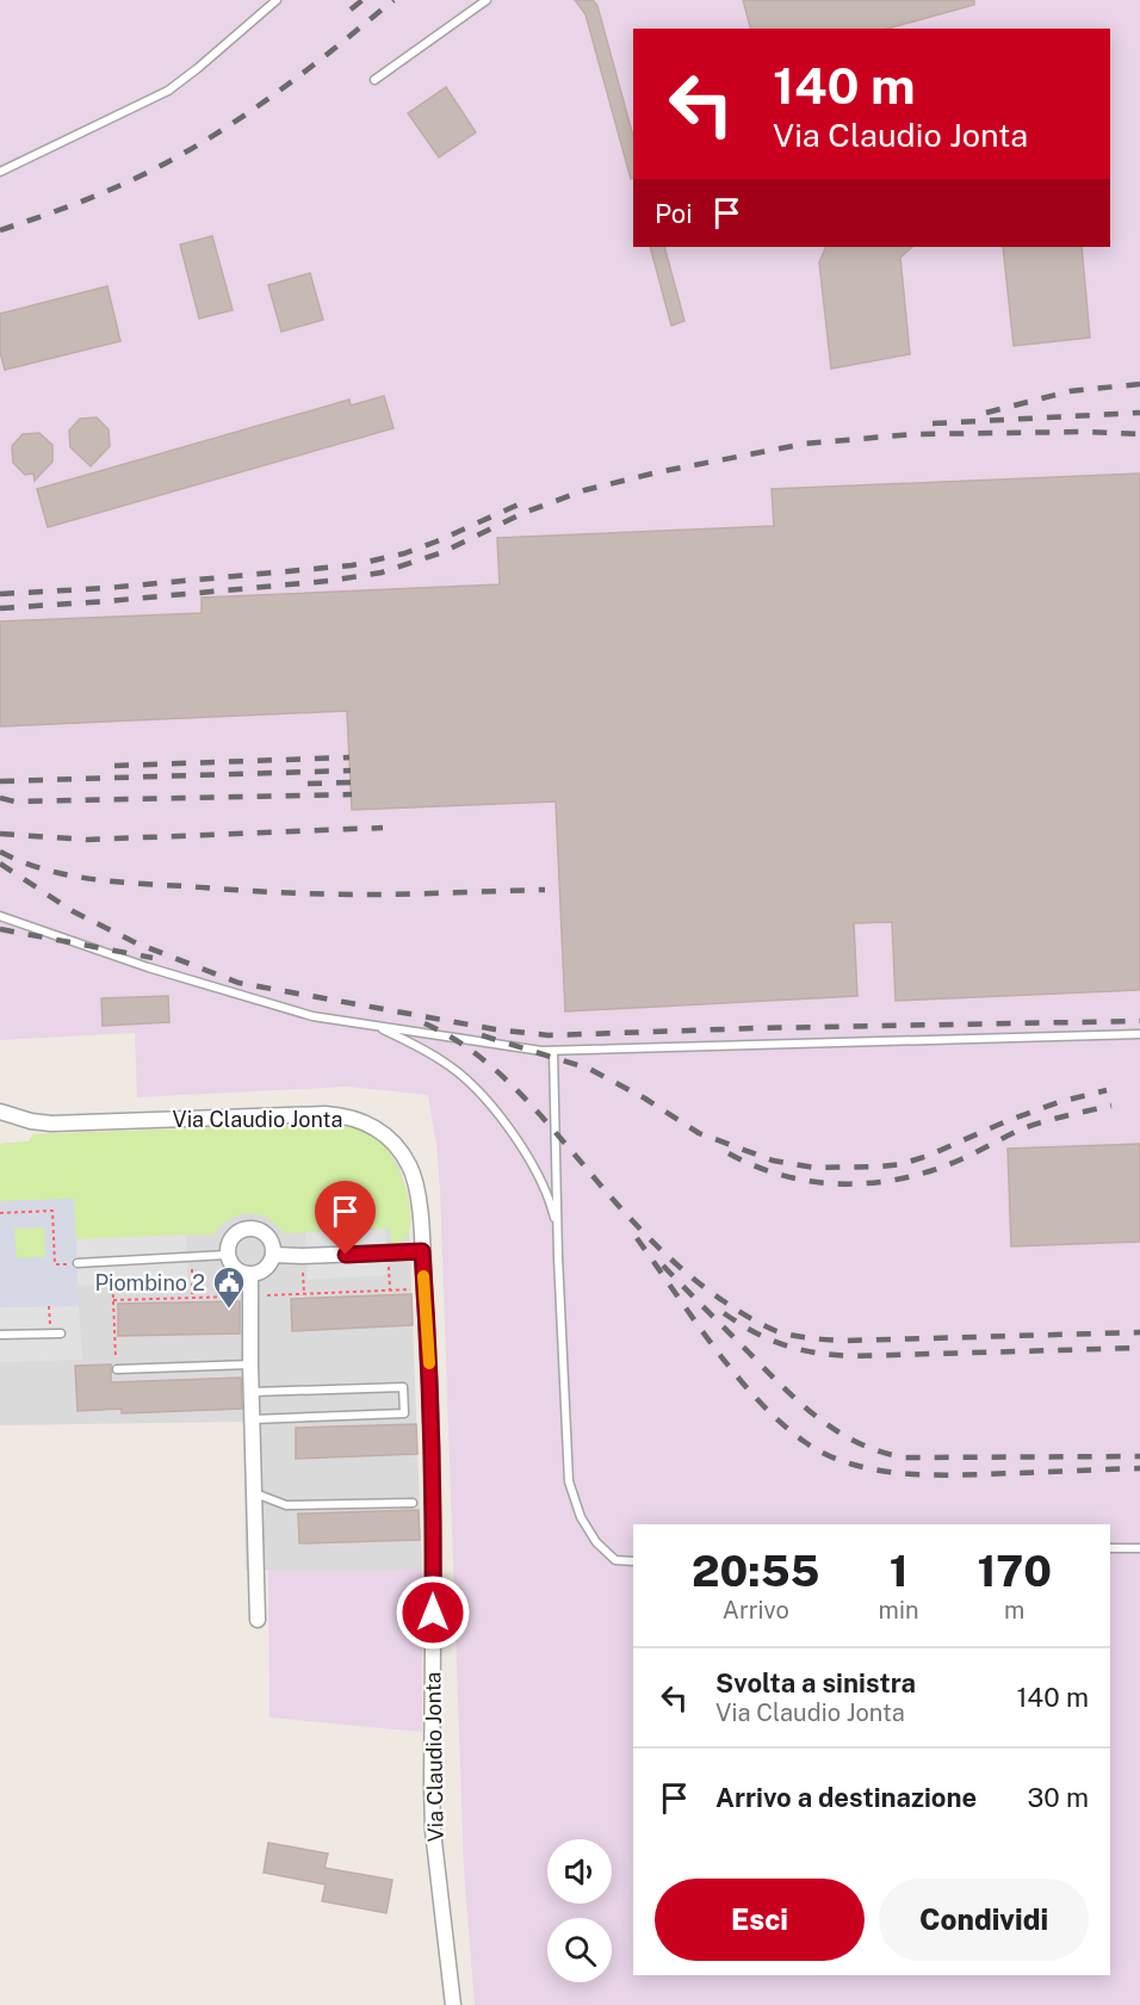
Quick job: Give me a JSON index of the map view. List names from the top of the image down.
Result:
{
  "streets": {
    "street": ["Via Claudio Jonta"]
  },
  "places": {
    "public building": ["Piombino 2"]
  },
  "page": {
    "turn": ["140 m", "Via Claudio Jonta"],
    "then": "Poi",
    "eta": [
      "20:55",
      "Arrivo",
      "1",
      "min",
      "170",
      "m"
    ],
    "list": [
      {
        "name": "Svolta a sinistra",
        "note": "Via Claudio Jonta",
        "value": "140 m"
      },
      {
        "name": "Arrivo a destinazione",
        "value": "30 m"
      }
    ],
    "buttons": ["Esci", "Condividi"]
  }
}
